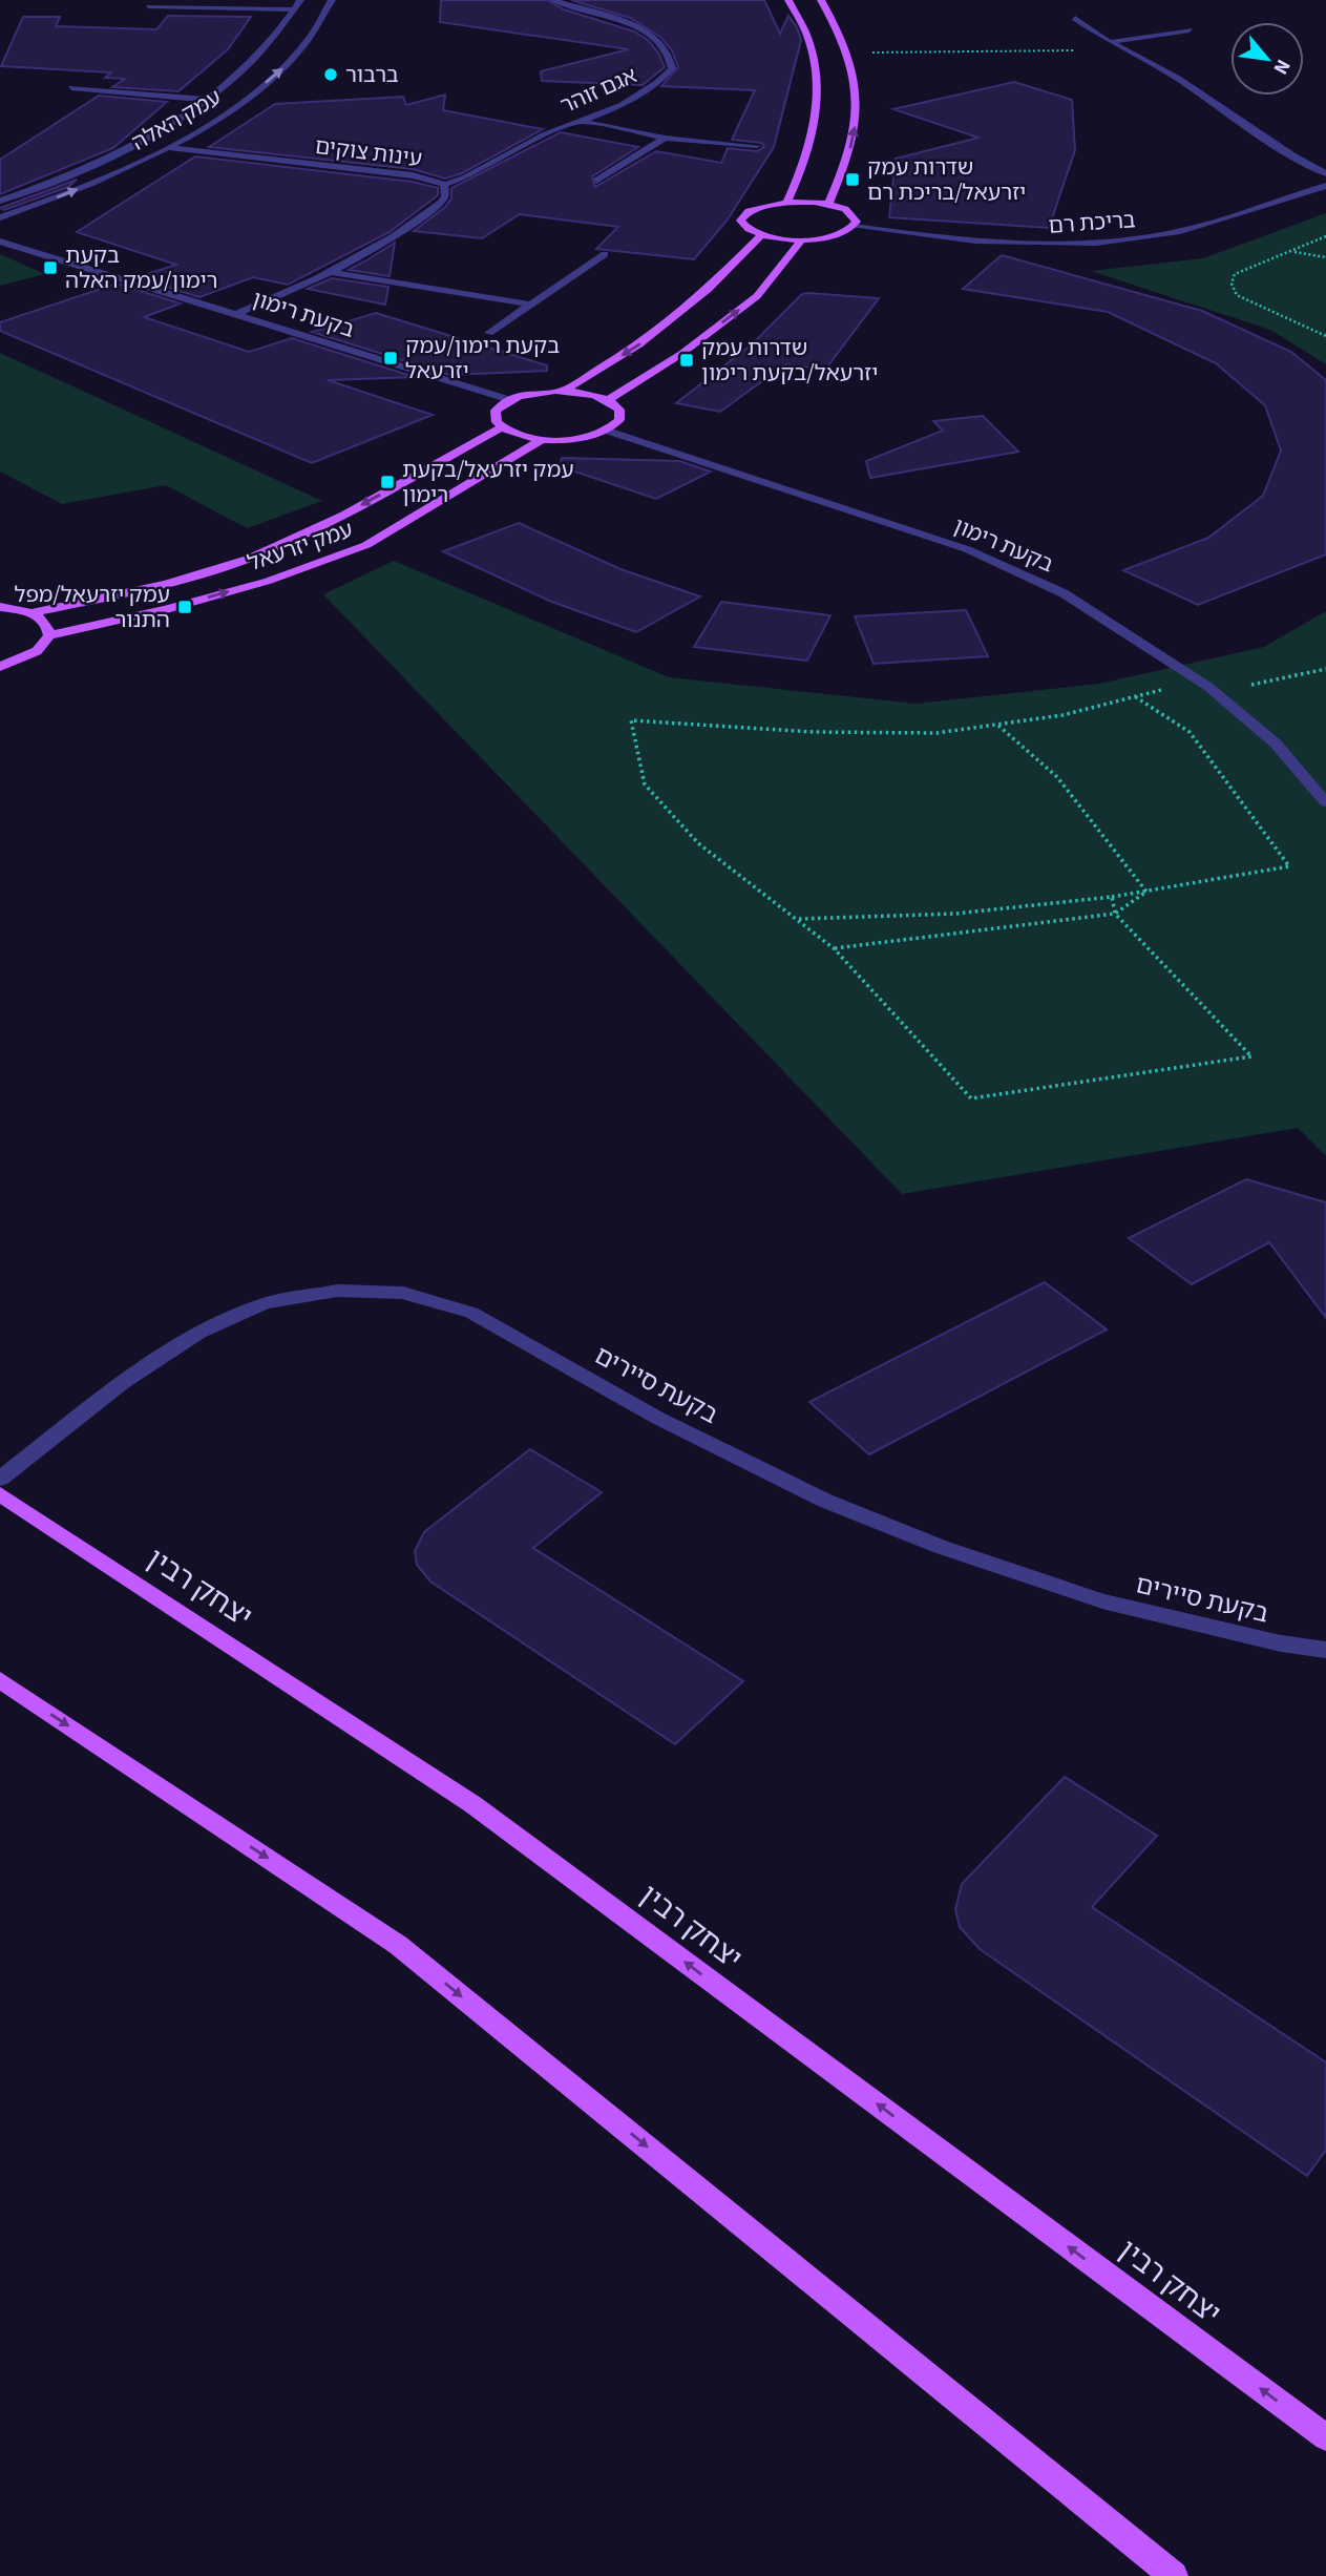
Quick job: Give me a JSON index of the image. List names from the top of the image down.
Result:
{
  "streets": {
    "main road": ["עמק יזרעאל", "יצחק רבין"],
    "street": [
      "אגם זוהר",
      "עמק האלה",
      "עינות צוקים",
      "בריכת רם",
      "בקעת רימון",
      "בקעת סיירים"
    ]
  },
  "crossings": [
    ["אגם זוהר", "עינות צוקים"],
    ["עמק האלה", "עינות צוקים"],
    ["עינות צוקים", "בקעת רימון"]
  ],
  "places": {
    "other": ["ברבור"],
    "transit": [
      "שדרות עמק יזרעאל/בריכת רם",
      "בקעת רימון/עמק האלה",
      "בקעת רימון/עמק יזרעאל",
      "שדרות עמק יזרעאל/בקעת רימון",
      "עמק יזרעאל/בקעת רימון",
      "עמק יזרעאל/מפל התנור"
    ]
  },
  "north": "bottom right"
}
